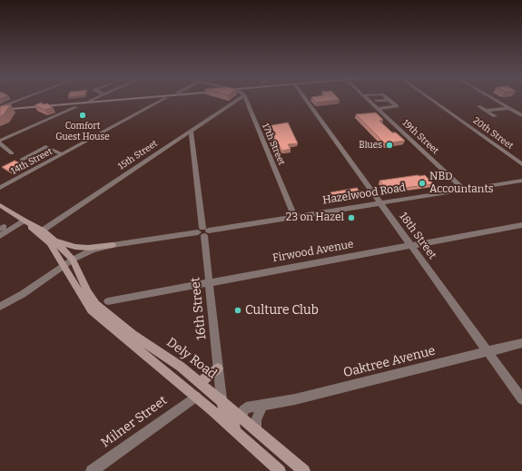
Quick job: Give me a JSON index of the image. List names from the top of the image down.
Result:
{
  "streets": {
    "main road": ["Dely Road"],
    "street": [
      "20th Street",
      "19th Street",
      "17th Street",
      "15th Street",
      "14th Street",
      "Hazelwood Road",
      "18th Street",
      "Firwood Avenue",
      "16th Street",
      "Oaktree Avenue",
      "Milner Street"
    ]
  },
  "crossings": [
    ["19th Street", "Hazelwood Road"],
    ["17th Street", "Hazelwood Road"],
    ["15th Street", "16th Street"],
    ["15th Street", "Dely Road"],
    ["Hazelwood Road", "18th Street"],
    ["Hazelwood Road", "16th Street"],
    ["Hazelwood Road", "Dely Road"],
    ["18th Street", "Firwood Avenue"],
    ["18th Street", "Oaktree Avenue"],
    ["Firwood Avenue", "16th Street"],
    ["16th Street", "Dely Road"],
    ["Dely Road", "Oaktree Avenue"]
  ],
  "places": [
    "Comfort Guest House",
    "Blues",
    "NBD Accountants",
    "23 on Hazel",
    "Culture Club"
  ]
}
